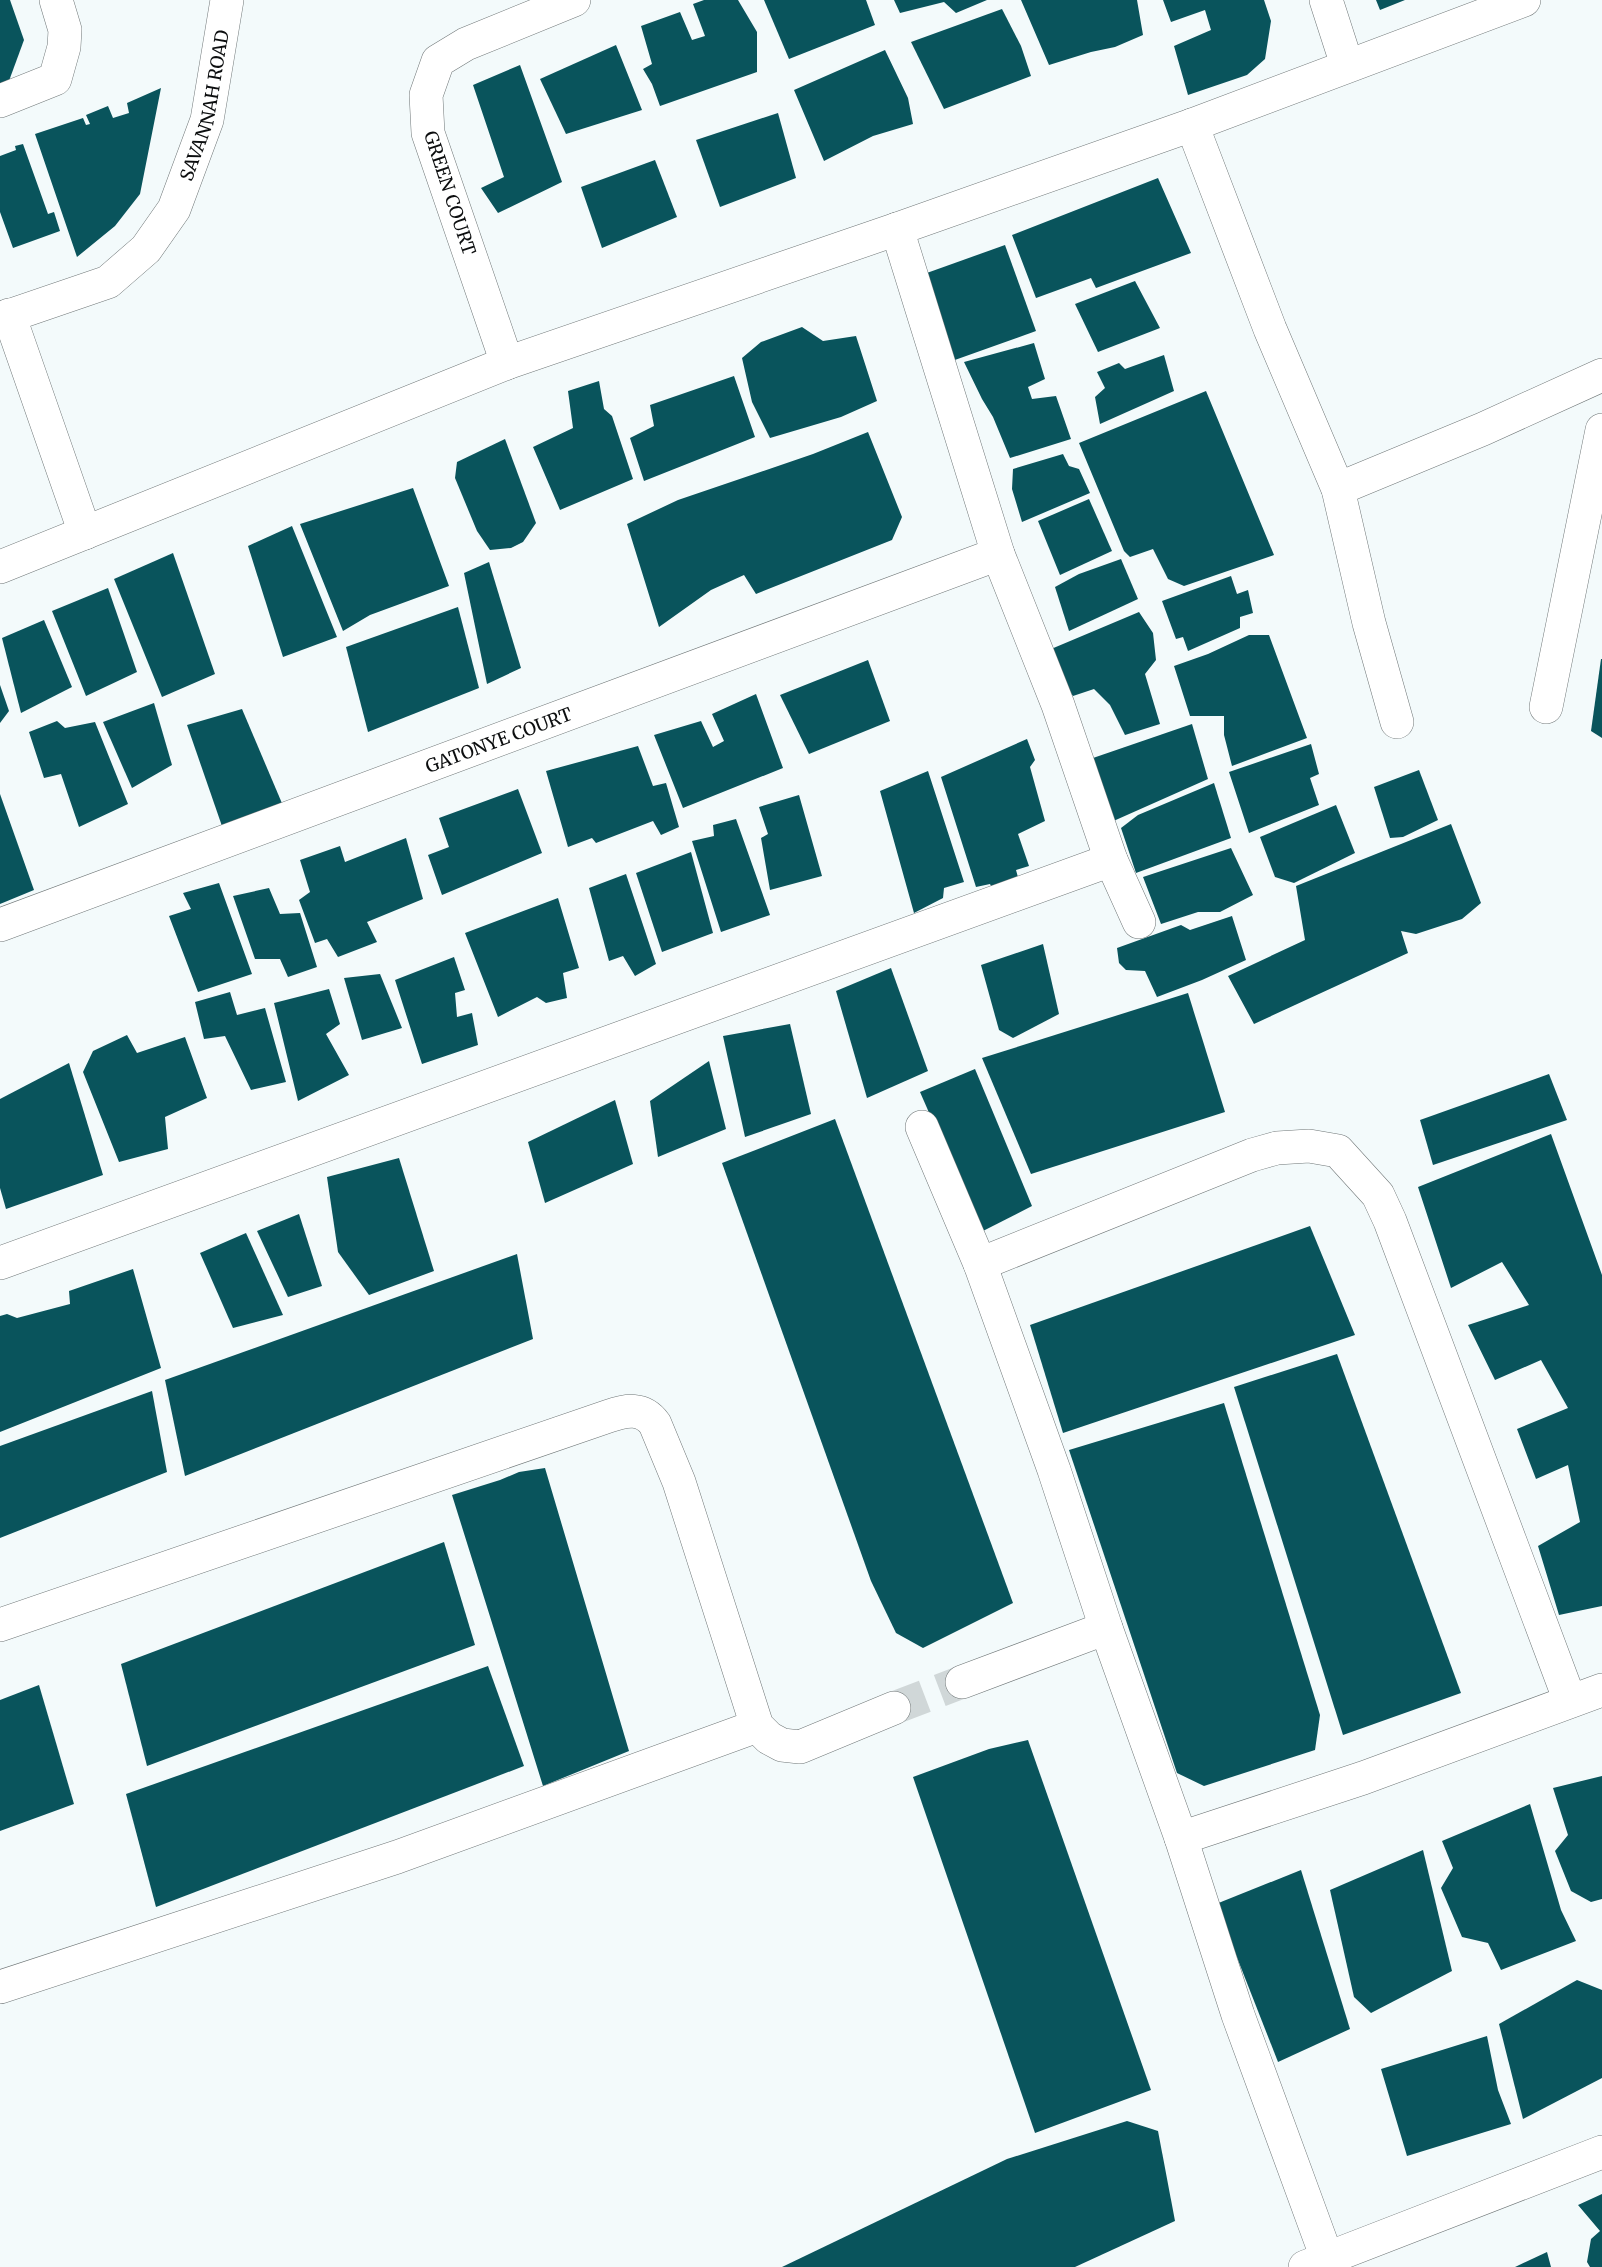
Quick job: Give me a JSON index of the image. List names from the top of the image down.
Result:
{
  "streets": {
    "street": ["SAVANNAH ROAD", "GREEN COURT", "GATONYE COURT"]
  }
}
